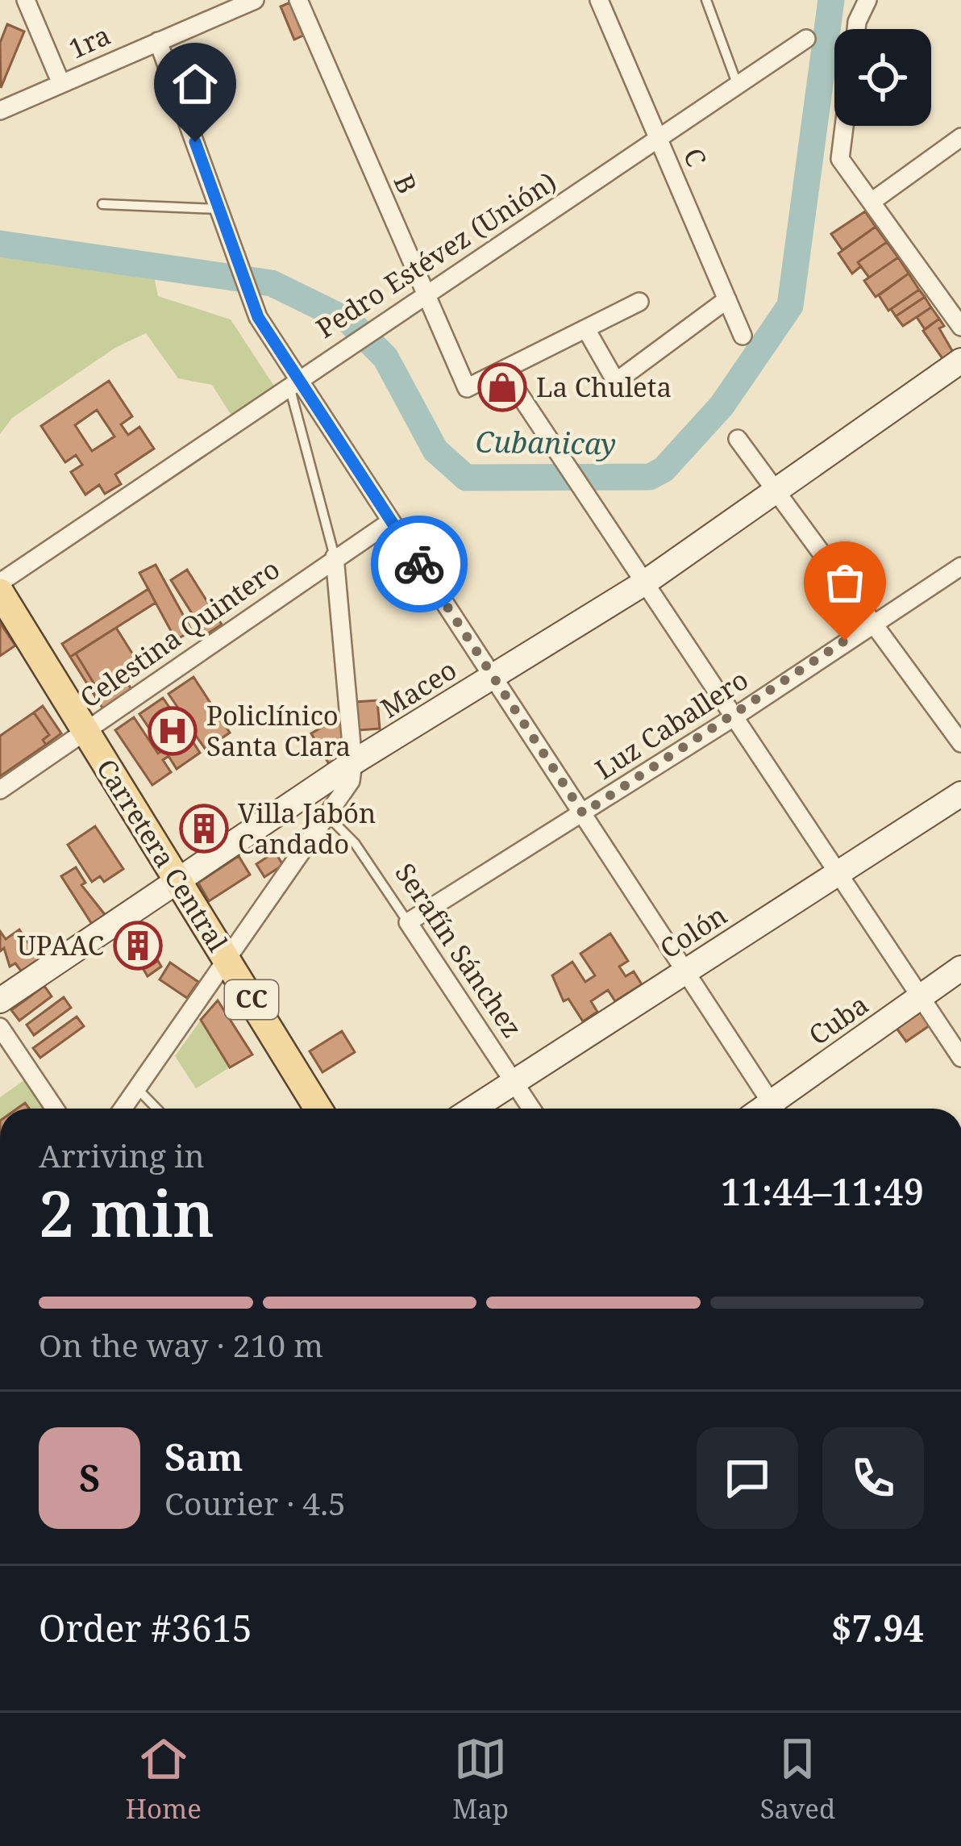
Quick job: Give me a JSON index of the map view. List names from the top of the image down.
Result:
{
  "streets": {
    "main road": [
      "Maceo",
      "Carretera Central",
      "Colón",
      "CC",
      "Cuba"
    ],
    "street": [
      "1ra",
      "C",
      "B",
      "Pedro Estévez (Unión)",
      "Celestina Quintero",
      "Luz Caballero",
      "Serafín Sánchez"
    ]
  },
  "crossings": [
    ["C", "Pedro Estévez (Unión)"],
    ["B", "Pedro Estévez (Unión)"],
    ["Celestina Quintero", "Carretera Central"],
    ["Maceo", "Carretera Central"],
    ["Luz Caballero", "Serafín Sánchez"],
    ["Colón", "Serafín Sánchez"]
  ],
  "water": ["Cubanicay"],
  "places": {
    "shop": ["La Chuleta"],
    "hospital": ["Policlínico Santa Clara"],
    "building": ["Villa Jabón Candado", "UPAAC"]
  },
  "page": {
    "heading": ["2 min", "Arriving in", "11:44–11:49"],
    "panel": [
      "Sam",
      "Courier · 4.5",
      "Order #3615",
      "$7.94"
    ],
    "bar": "On the way · 210 m",
    "round": "S",
    "tabs": ["Home", "Map", "Saved"]
  }
}
